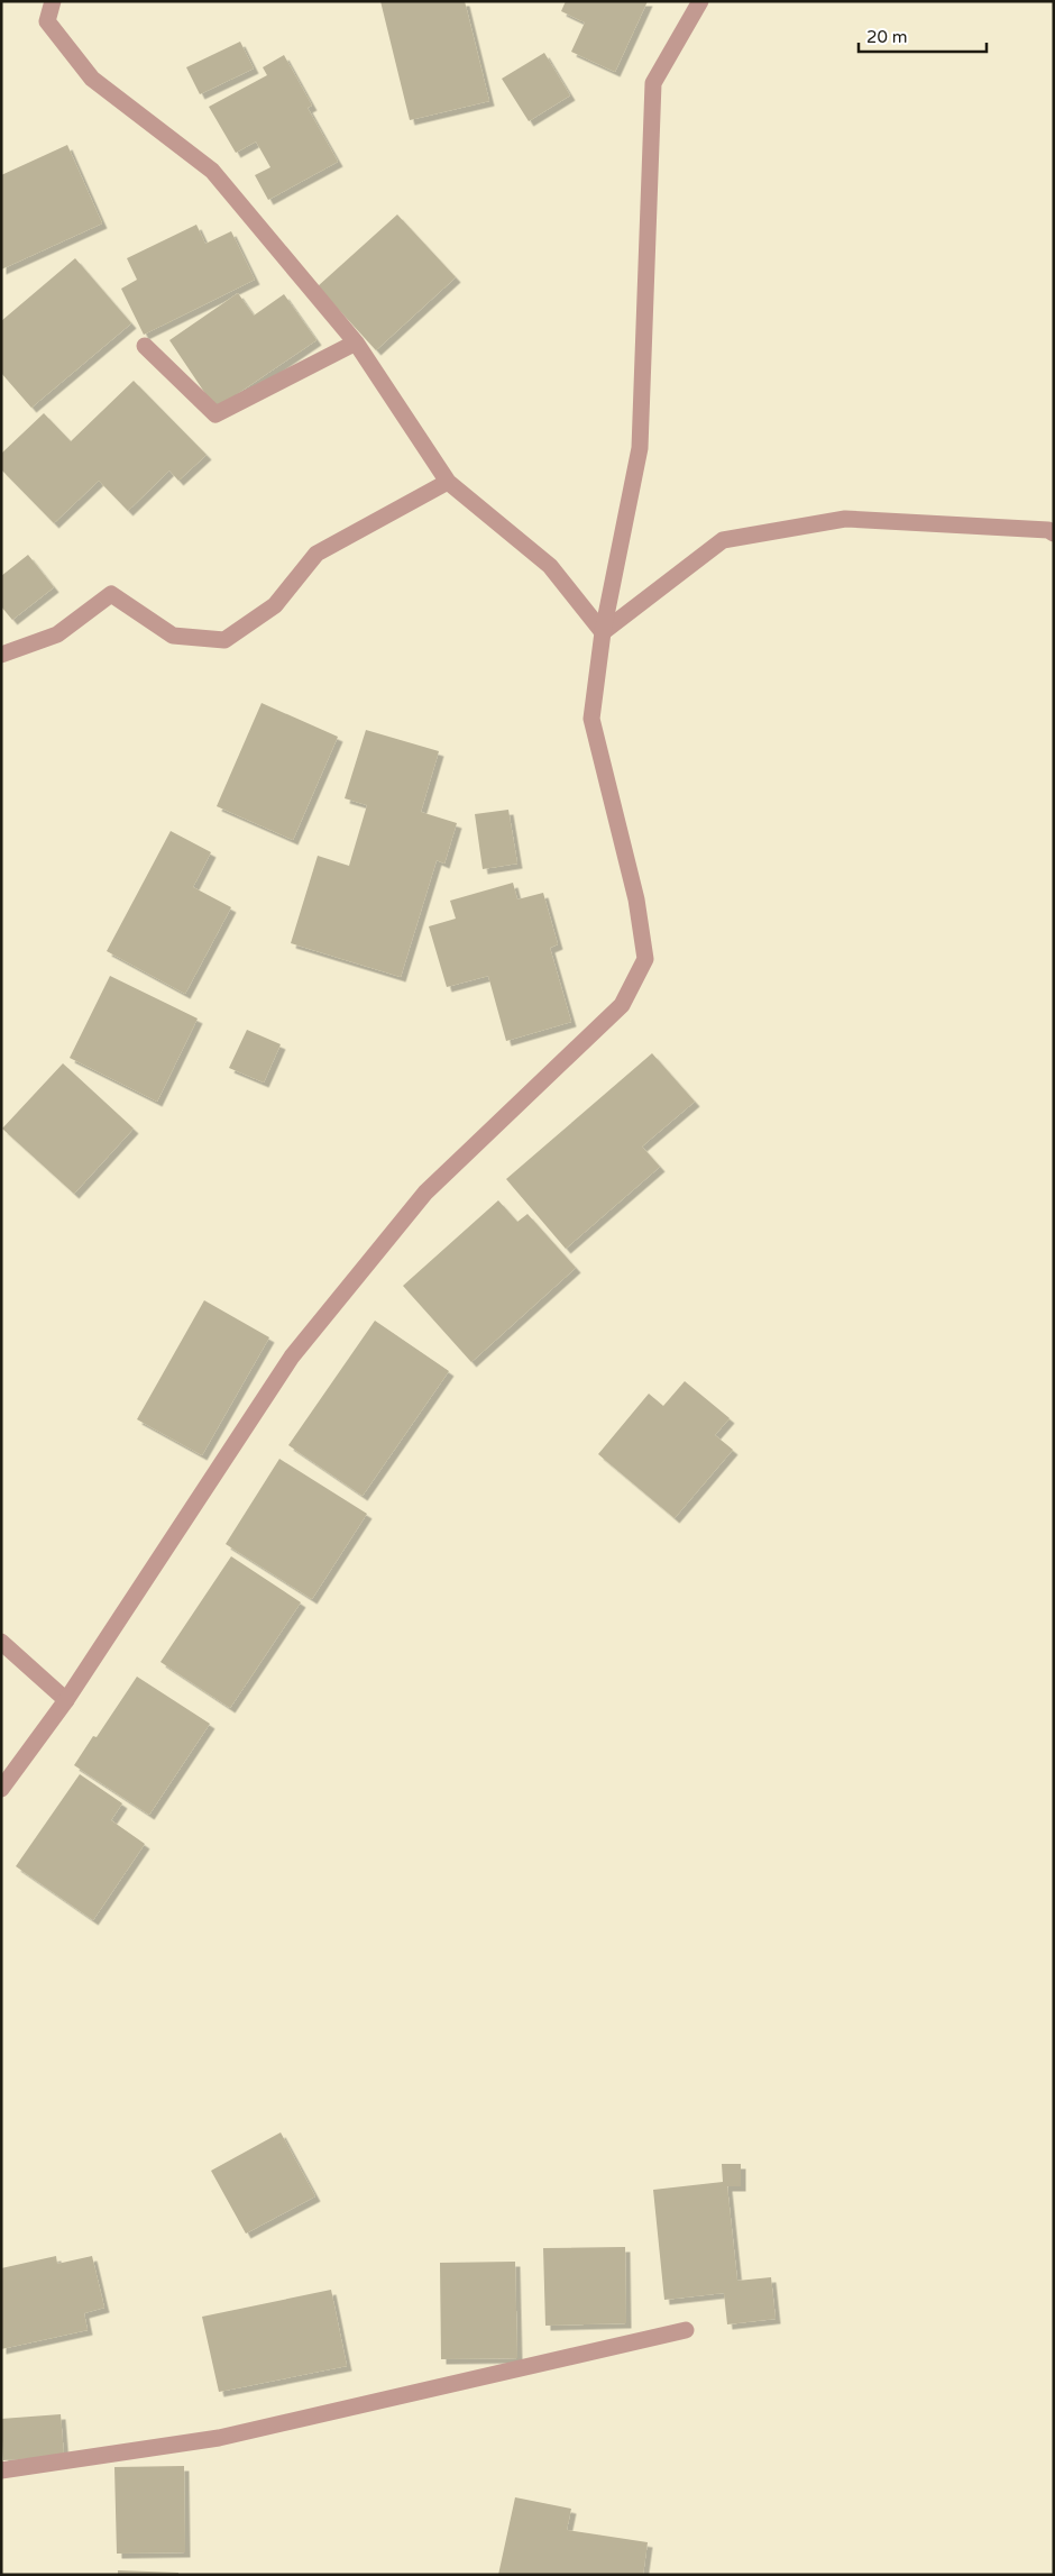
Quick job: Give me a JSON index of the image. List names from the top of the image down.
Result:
{
  "scale_bar": "20 m"
}
